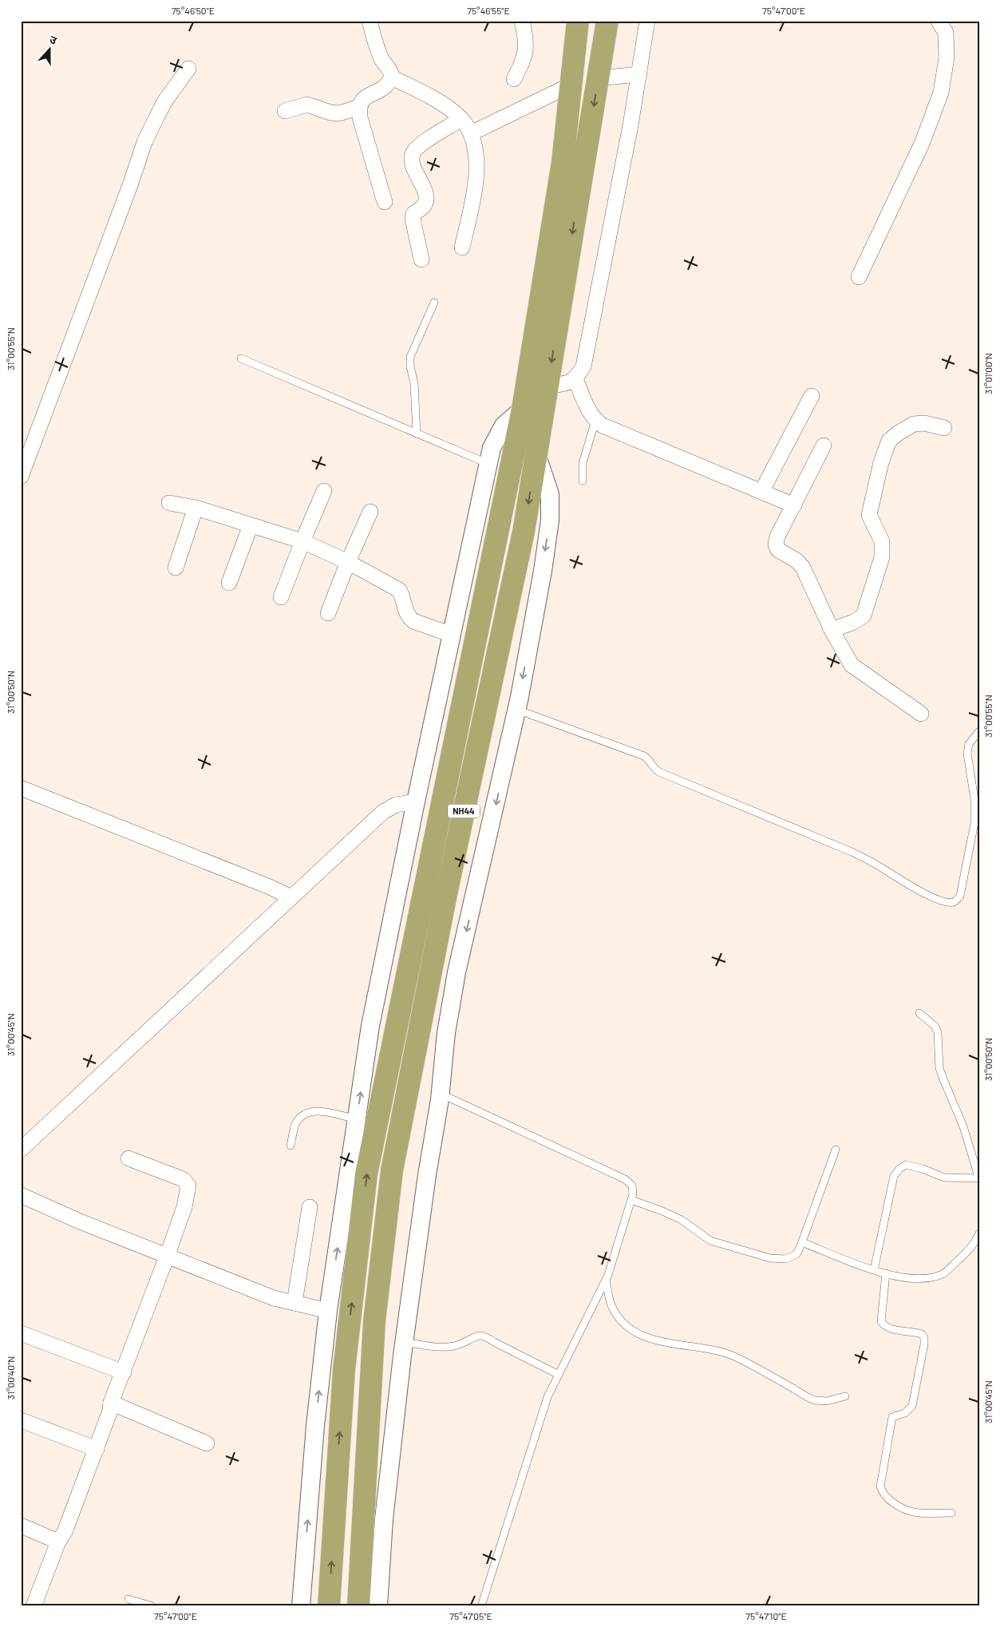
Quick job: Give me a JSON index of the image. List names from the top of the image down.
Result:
{
  "streets": {
    "highway": ["NH44"]
  },
  "north": "top",
  "coordinates": [
    "75°46'50\"E",
    "75°46'55\"E",
    "75°47'00\"E",
    "31°00'55\"N",
    "31°01'00\"N",
    "31°00'50\"N",
    "31°00'45\"N",
    "31°00'40\"N",
    "75°47'05\"E",
    "75°47'10\"E"
  ]
}
